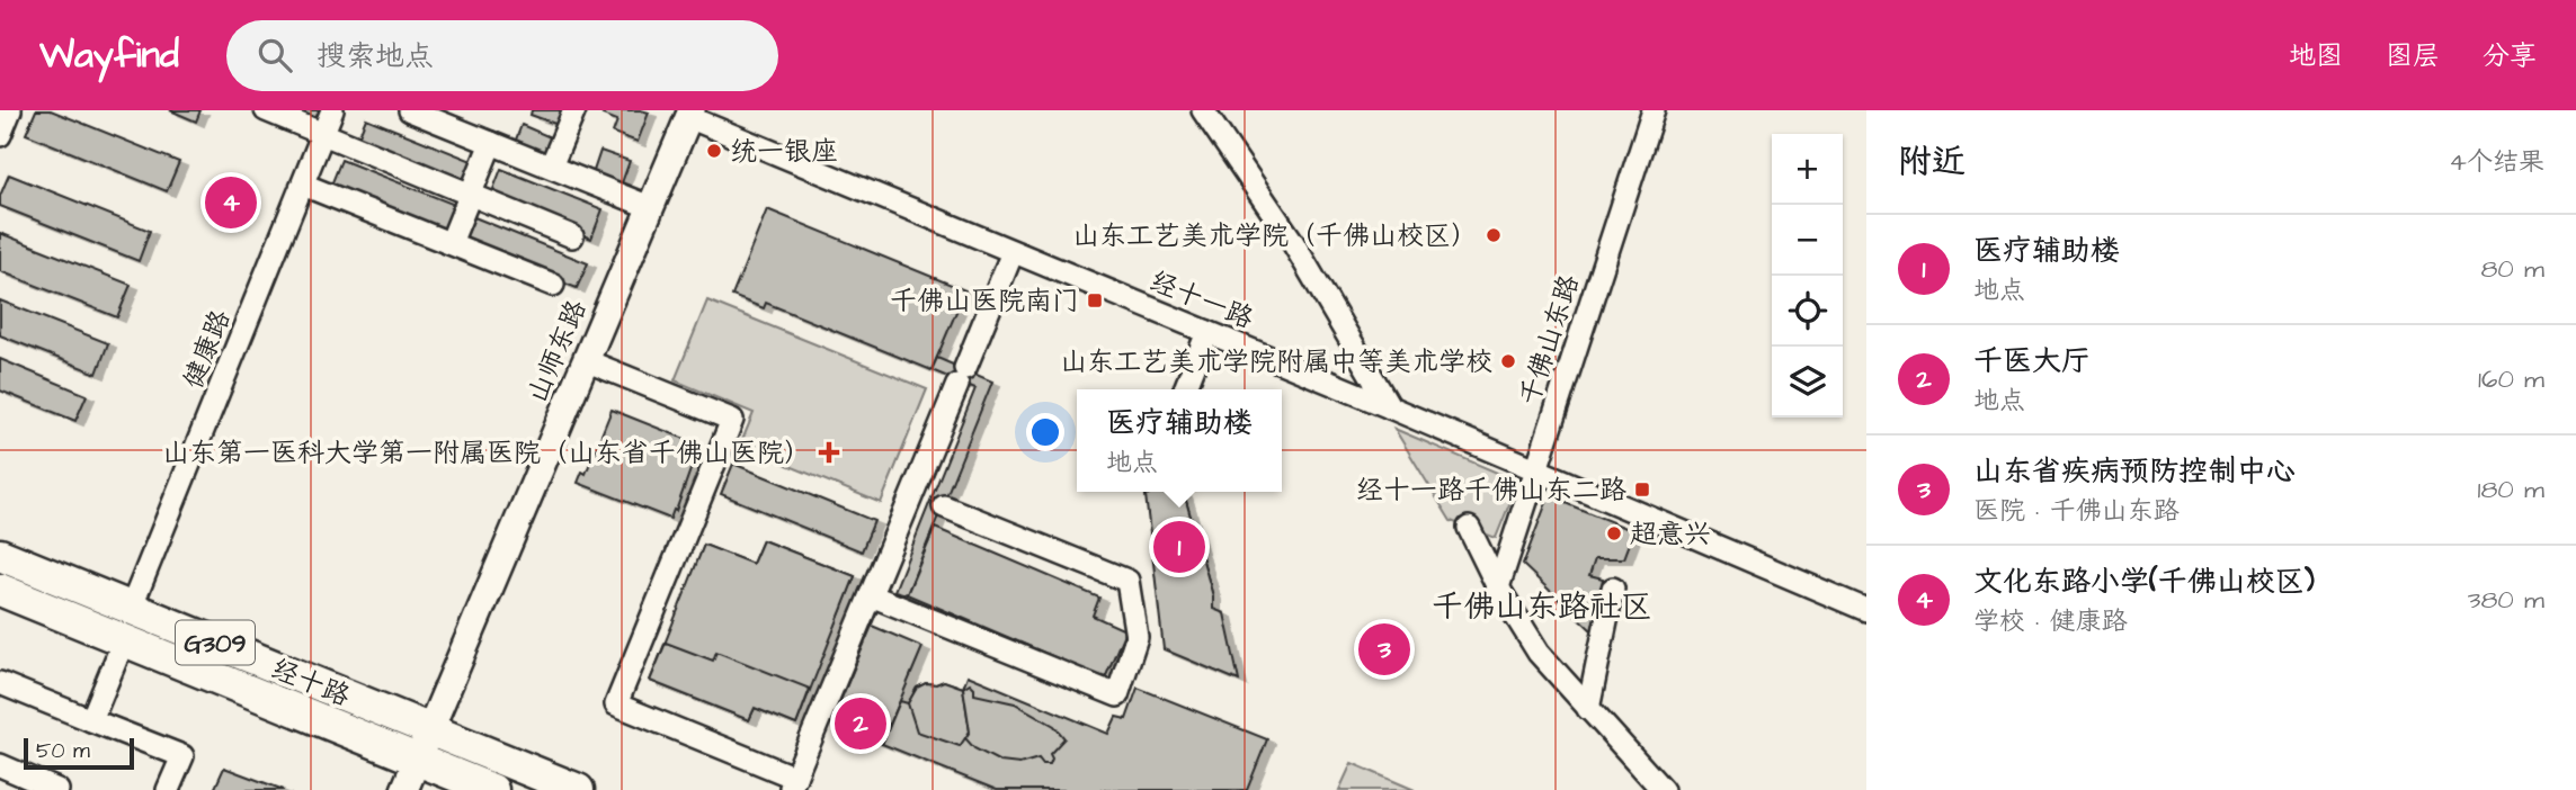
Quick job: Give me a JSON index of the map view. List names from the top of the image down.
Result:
{
  "streets": {
    "highway": ["G309", "经十路"],
    "main road": ["山师东路"],
    "street": ["经十一路", "千佛山东路", "健康路"]
  },
  "crossings": [
    ["经十一路", "千佛山东路"],
    ["经十一路", "山师东路"],
    ["健康路", "经十路"],
    ["山师东路", "经十路"]
  ],
  "districts": ["千佛山东路社区"],
  "places": {
    "other": [
      "统一银座",
      "山东工艺美术学院（千佛山校区）",
      "山东工艺美术学院附属中等美术学校",
      "超意兴"
    ],
    "transit": ["千佛山医院南门", "经十一路千佛山东二路"],
    "health": ["山东第一医科大学第一附属医院（山东省千佛山医院）"]
  },
  "scale_bar": "50 m",
  "page": {
    "header": "Wayfind",
    "search": "搜索地点",
    "nav": ["地图", "图层", "分享"],
    "heading": ["附近", "4个结果"],
    "map_buttons": ["+", "−"],
    "pins": [
      "4",
      "1",
      "3",
      "2"
    ],
    "list": [
      {
        "mark": "1",
        "name": "医疗辅助楼",
        "note": "地点",
        "value": "80 m"
      },
      {
        "mark": "2",
        "name": "千医大厅",
        "note": "地点",
        "value": "160 m"
      },
      {
        "mark": "3",
        "name": "山东省疾病预防控制中心",
        "note": "医院 · 千佛山东路",
        "value": "180 m"
      },
      {
        "mark": "4",
        "name": "文化东路小学(千佛山校区)",
        "note": "学校 · 健康路",
        "value": "380 m"
      }
    ],
    "popup": ["医疗辅助楼", "地点"],
    "scale": "50 m"
  }
}
